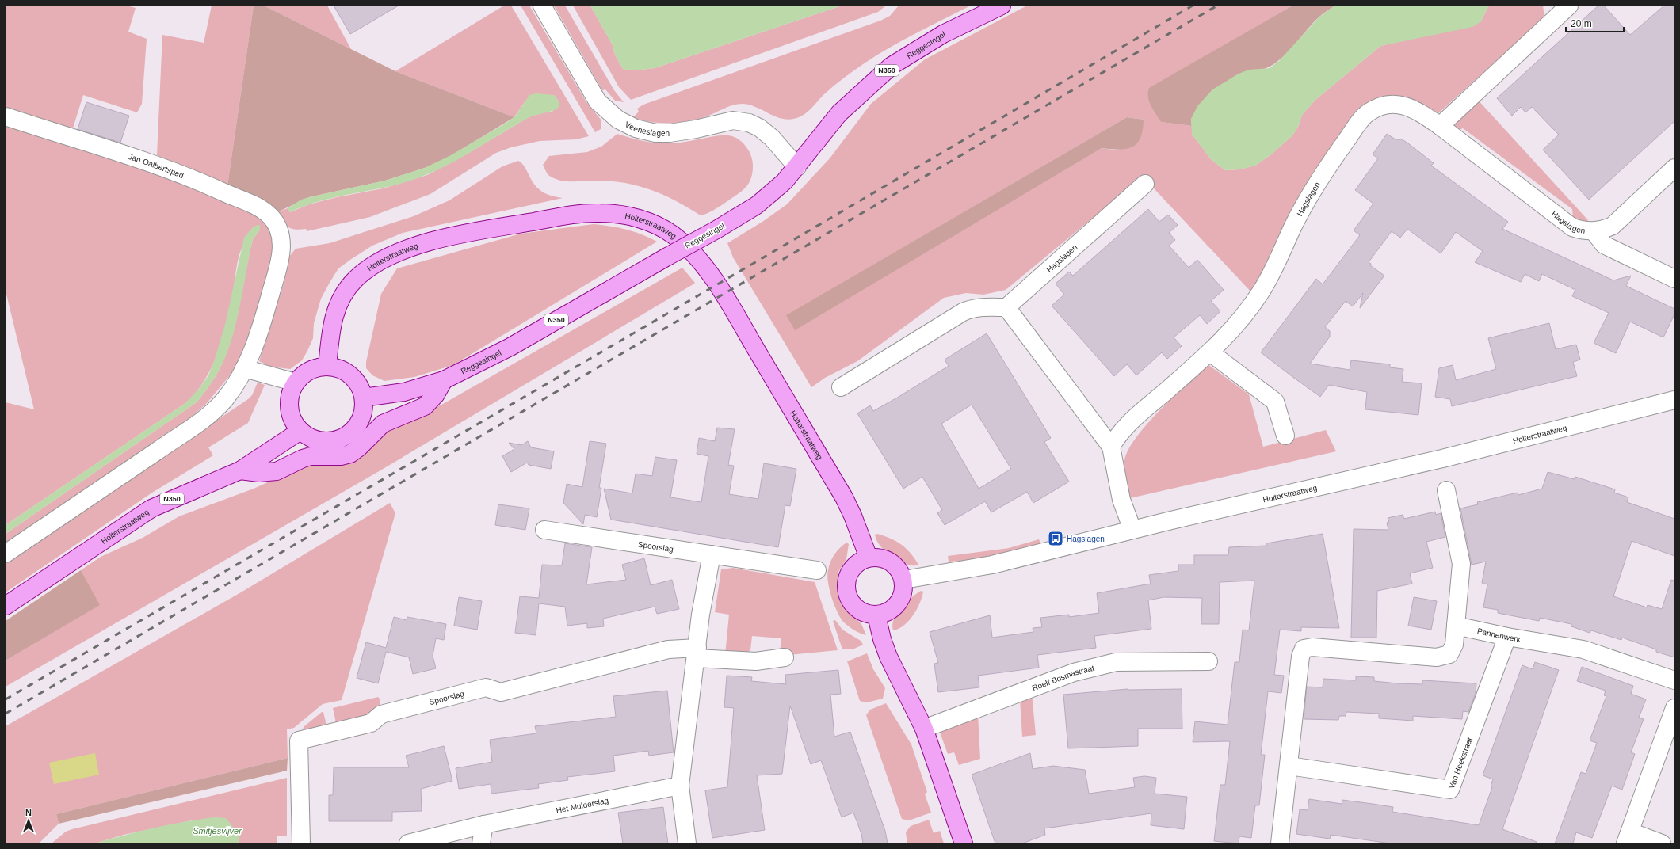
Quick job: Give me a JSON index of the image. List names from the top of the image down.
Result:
{
  "streets": {
    "main road": ["Reggesingel", "N350", "Holterstraatweg"],
    "street": [
      "Veeneslagen",
      "Jan Oalbertspad",
      "Hagslagen",
      "Spoorslag",
      "Pannenwerk",
      "Roelf Bosmastraat",
      "Van Heekstraat",
      "Het Mulderslag"
    ]
  },
  "crossings": [
    ["Reggesingel", "Veeneslagen"],
    ["Reggesingel", "Holterstraatweg"],
    ["Pannenwerk", "Van Heekstraat"]
  ],
  "water": ["Smitjesvijver"],
  "places": {
    "bus stop": ["Hagslagen"]
  },
  "scale_bar": "20 m",
  "north": "top"
}
